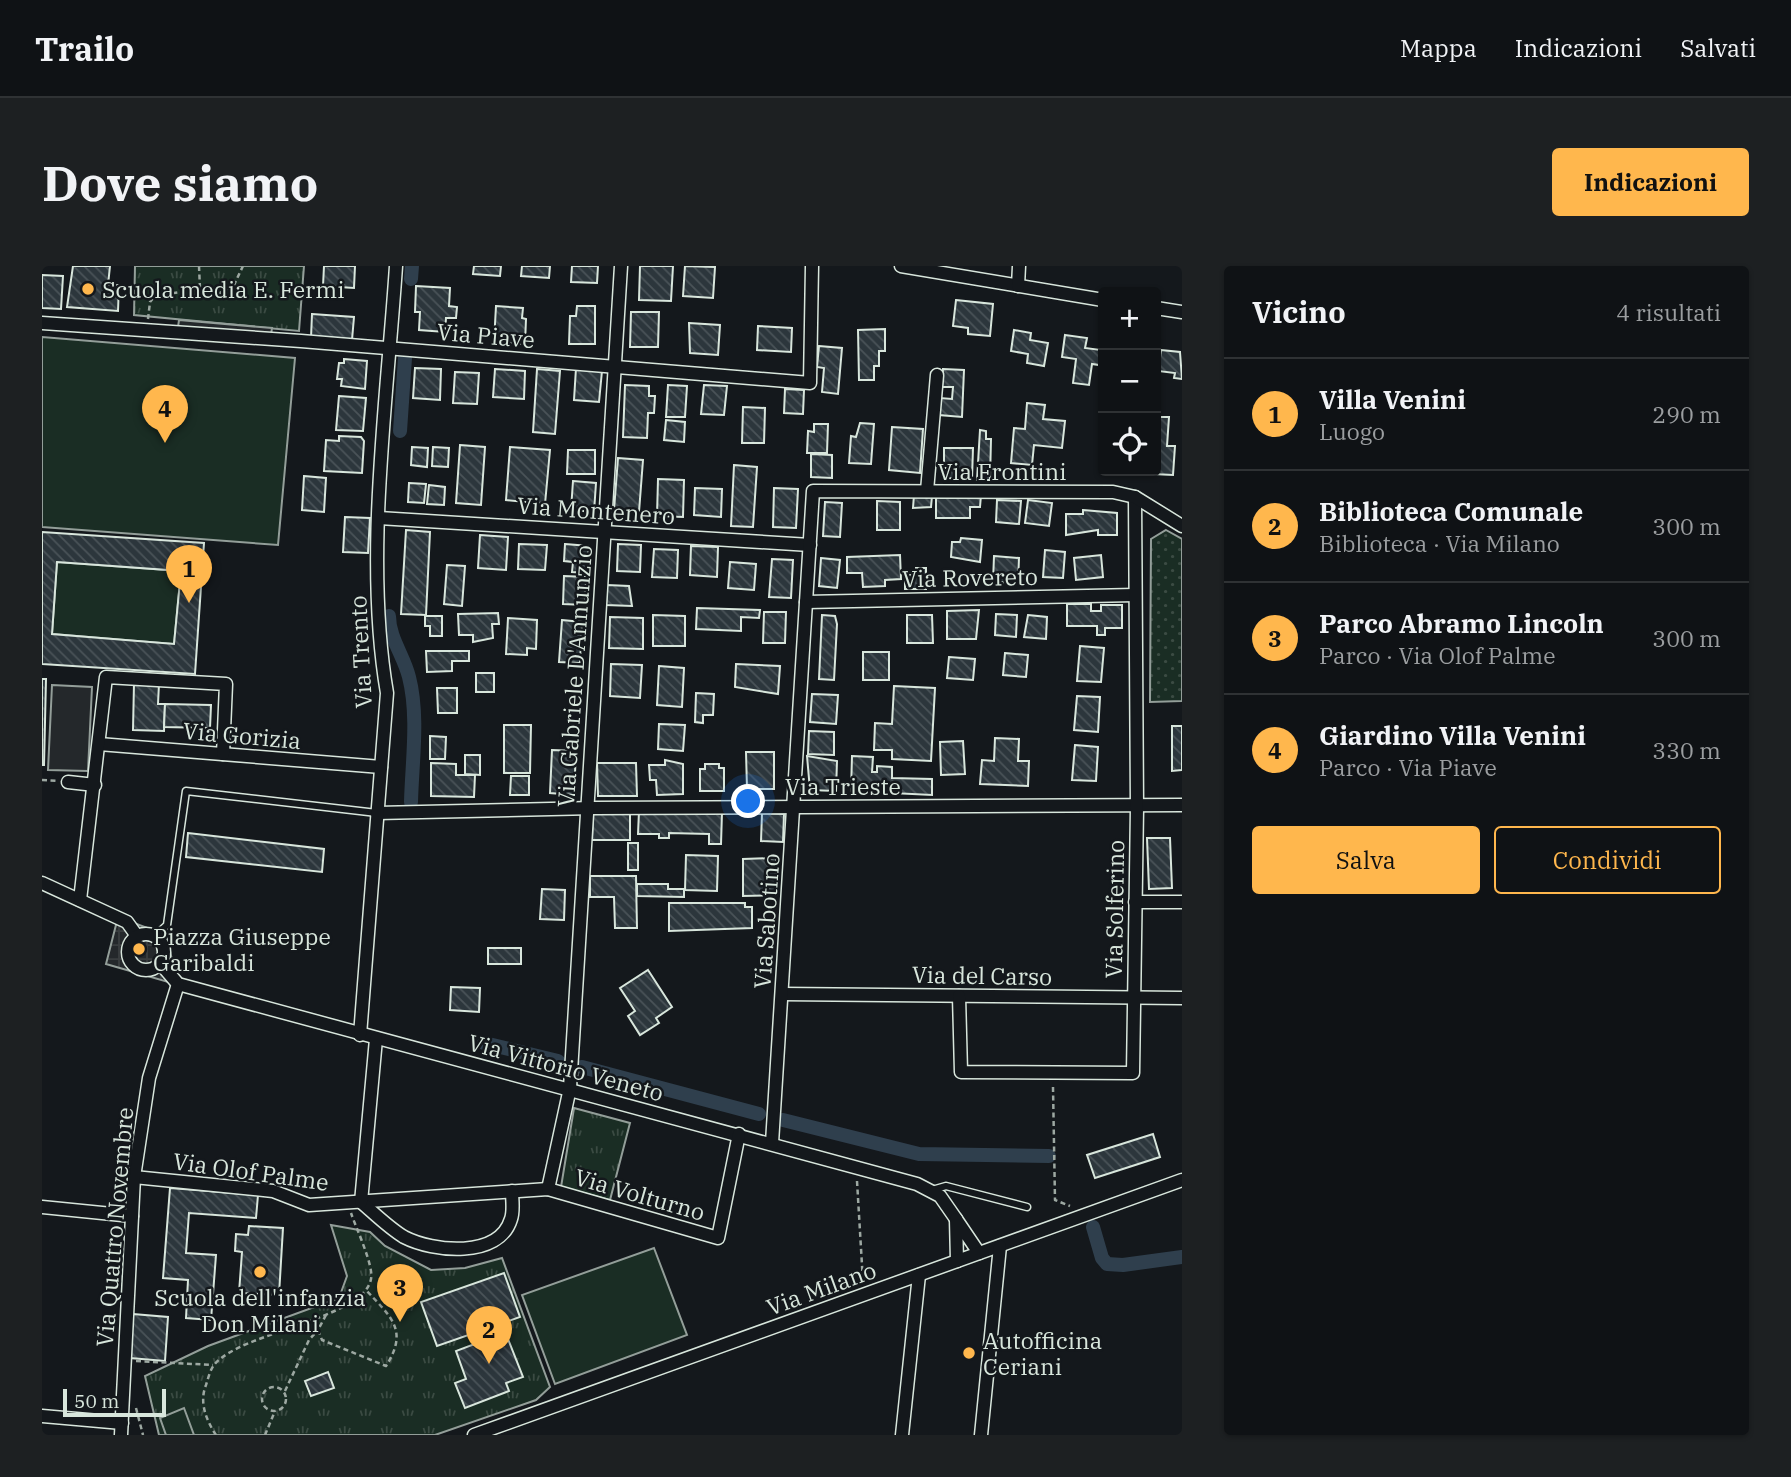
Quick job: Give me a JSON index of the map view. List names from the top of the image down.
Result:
{
  "streets": {
    "street": [
      "Via Piave",
      "Via Frontini",
      "Via Montenero",
      "Via Rovereto",
      "Via Trento",
      "Via Gabriele D'Annunzio",
      "Via Gorizia",
      "Via Trieste",
      "Via Solferino",
      "Via Sabotino",
      "Via del Carso",
      "Via Vittorio Veneto",
      "Via Olof Palme",
      "Via Volturno",
      "Via Quattro Novembre",
      "Via Milano"
    ]
  },
  "crossings": [
    ["Via Piave", "Via Trento"],
    ["Via Piave", "Via Gabriele D'Annunzio"],
    ["Via Frontini", "Via Solferino"],
    ["Via Frontini", "Via Sabotino"],
    ["Via Montenero", "Via Trento"],
    ["Via Montenero", "Via Gabriele D'Annunzio"],
    ["Via Montenero", "Via Sabotino"],
    ["Via Rovereto", "Via Solferino"],
    ["Via Rovereto", "Via Sabotino"],
    ["Via Trento", "Via Gorizia"],
    ["Via Trento", "Via Trieste"],
    ["Via Trento", "Via Vittorio Veneto"],
    ["Via Gabriele D'Annunzio", "Via Trieste"],
    ["Via Gabriele D'Annunzio", "Via Vittorio Veneto"],
    ["Via Gabriele D'Annunzio", "Via Volturno"],
    ["Via Trieste", "Via Solferino"],
    ["Via Trieste", "Via Sabotino"],
    ["Via Solferino", "Via del Carso"],
    ["Via Sabotino", "Via del Carso"],
    ["Via Sabotino", "Via Vittorio Veneto"],
    ["Via Vittorio Veneto", "Via Volturno"],
    ["Via Vittorio Veneto", "Via Quattro Novembre"],
    ["Via Olof Palme", "Via Volturno"],
    ["Via Olof Palme", "Via Quattro Novembre"]
  ],
  "places": [
    "Scuola media E. Fermi",
    "Piazza Giuseppe Garibaldi",
    "Scuola dell'infanzia Don Milani",
    "Autofficina Ceriani"
  ],
  "scale_bar": "50 m",
  "page": {
    "header": "Trailo",
    "nav": ["Mappa", "Indicazioni", "Salvati"],
    "buttons": [
      "Indicazioni",
      ["Salva", "Condividi"]
    ],
    "title": "Dove siamo",
    "heading": ["Vicino", "4 risultati"],
    "map_buttons": ["+", "−"],
    "list": [
      {
        "mark": "1",
        "name": "Villa Venini",
        "note": "Luogo",
        "value": "290 m"
      },
      {
        "mark": "2",
        "name": "Biblioteca Comunale",
        "note": "Biblioteca · Via Milano",
        "value": "300 m"
      },
      {
        "mark": "3",
        "name": "Parco Abramo Lincoln",
        "note": "Parco · Via Olof Palme",
        "value": "300 m"
      },
      {
        "mark": "4",
        "name": "Giardino Villa Venini",
        "note": "Parco · Via Piave",
        "value": "330 m"
      }
    ],
    "pins": [
      "4",
      "1",
      "3",
      "2"
    ],
    "scale": "50 m"
  }
}
